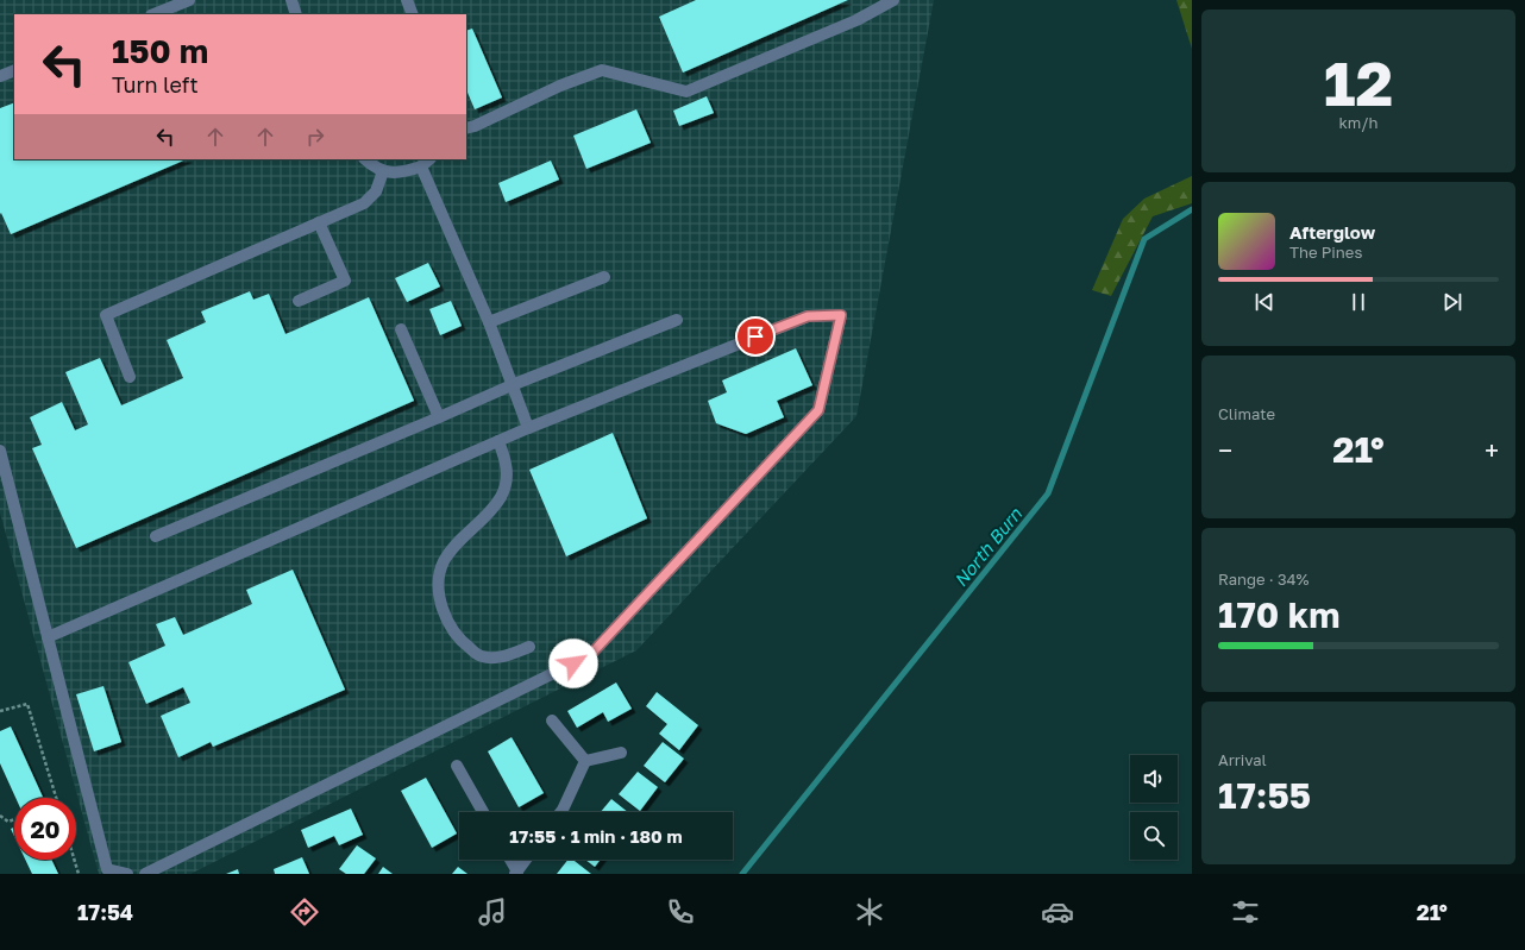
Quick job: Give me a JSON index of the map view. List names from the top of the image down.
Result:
{
  "water": ["North Burn"],
  "page": {
    "tile": [
      ["12", "km/h"],
      "Climate",
      ["Range · 34%", "170 km"],
      ["Arrival", "17:55"]
    ],
    "turn": ["150 m", "Turn left"],
    "song": ["Afterglow", "The Pines"],
    "heat": ["−", "21°", "+"],
    "limit": "20",
    "trip": "17:55 · 1 min · 180 m",
    "tabs": ["17:54", "21°"]
  }
}
